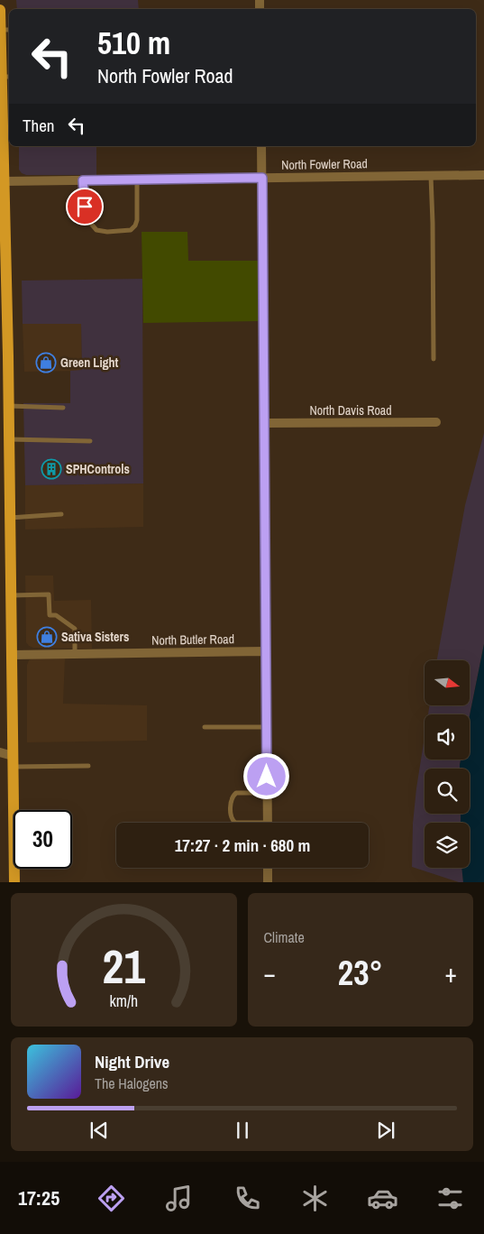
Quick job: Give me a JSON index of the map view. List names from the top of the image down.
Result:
{
  "streets": {
    "street": ["North Fowler Road", "North Davis Road", "North Butler Road"]
  },
  "places": {
    "shop": ["Green Light", "Sativa Sisters"],
    "building": ["SPHControls"]
  },
  "north": "right",
  "page": {
    "turn": ["510 m", "North Fowler Road"],
    "then": "Then",
    "limit": "30",
    "trip": "17:27 · 2 min · 680 m",
    "tile": "Climate",
    "heat": ["−", "23°", "+"],
    "song": ["Night Drive", "The Halogens"],
    "tabs": "17:25",
    "gauge": ["21", "km/h"]
  }
}
